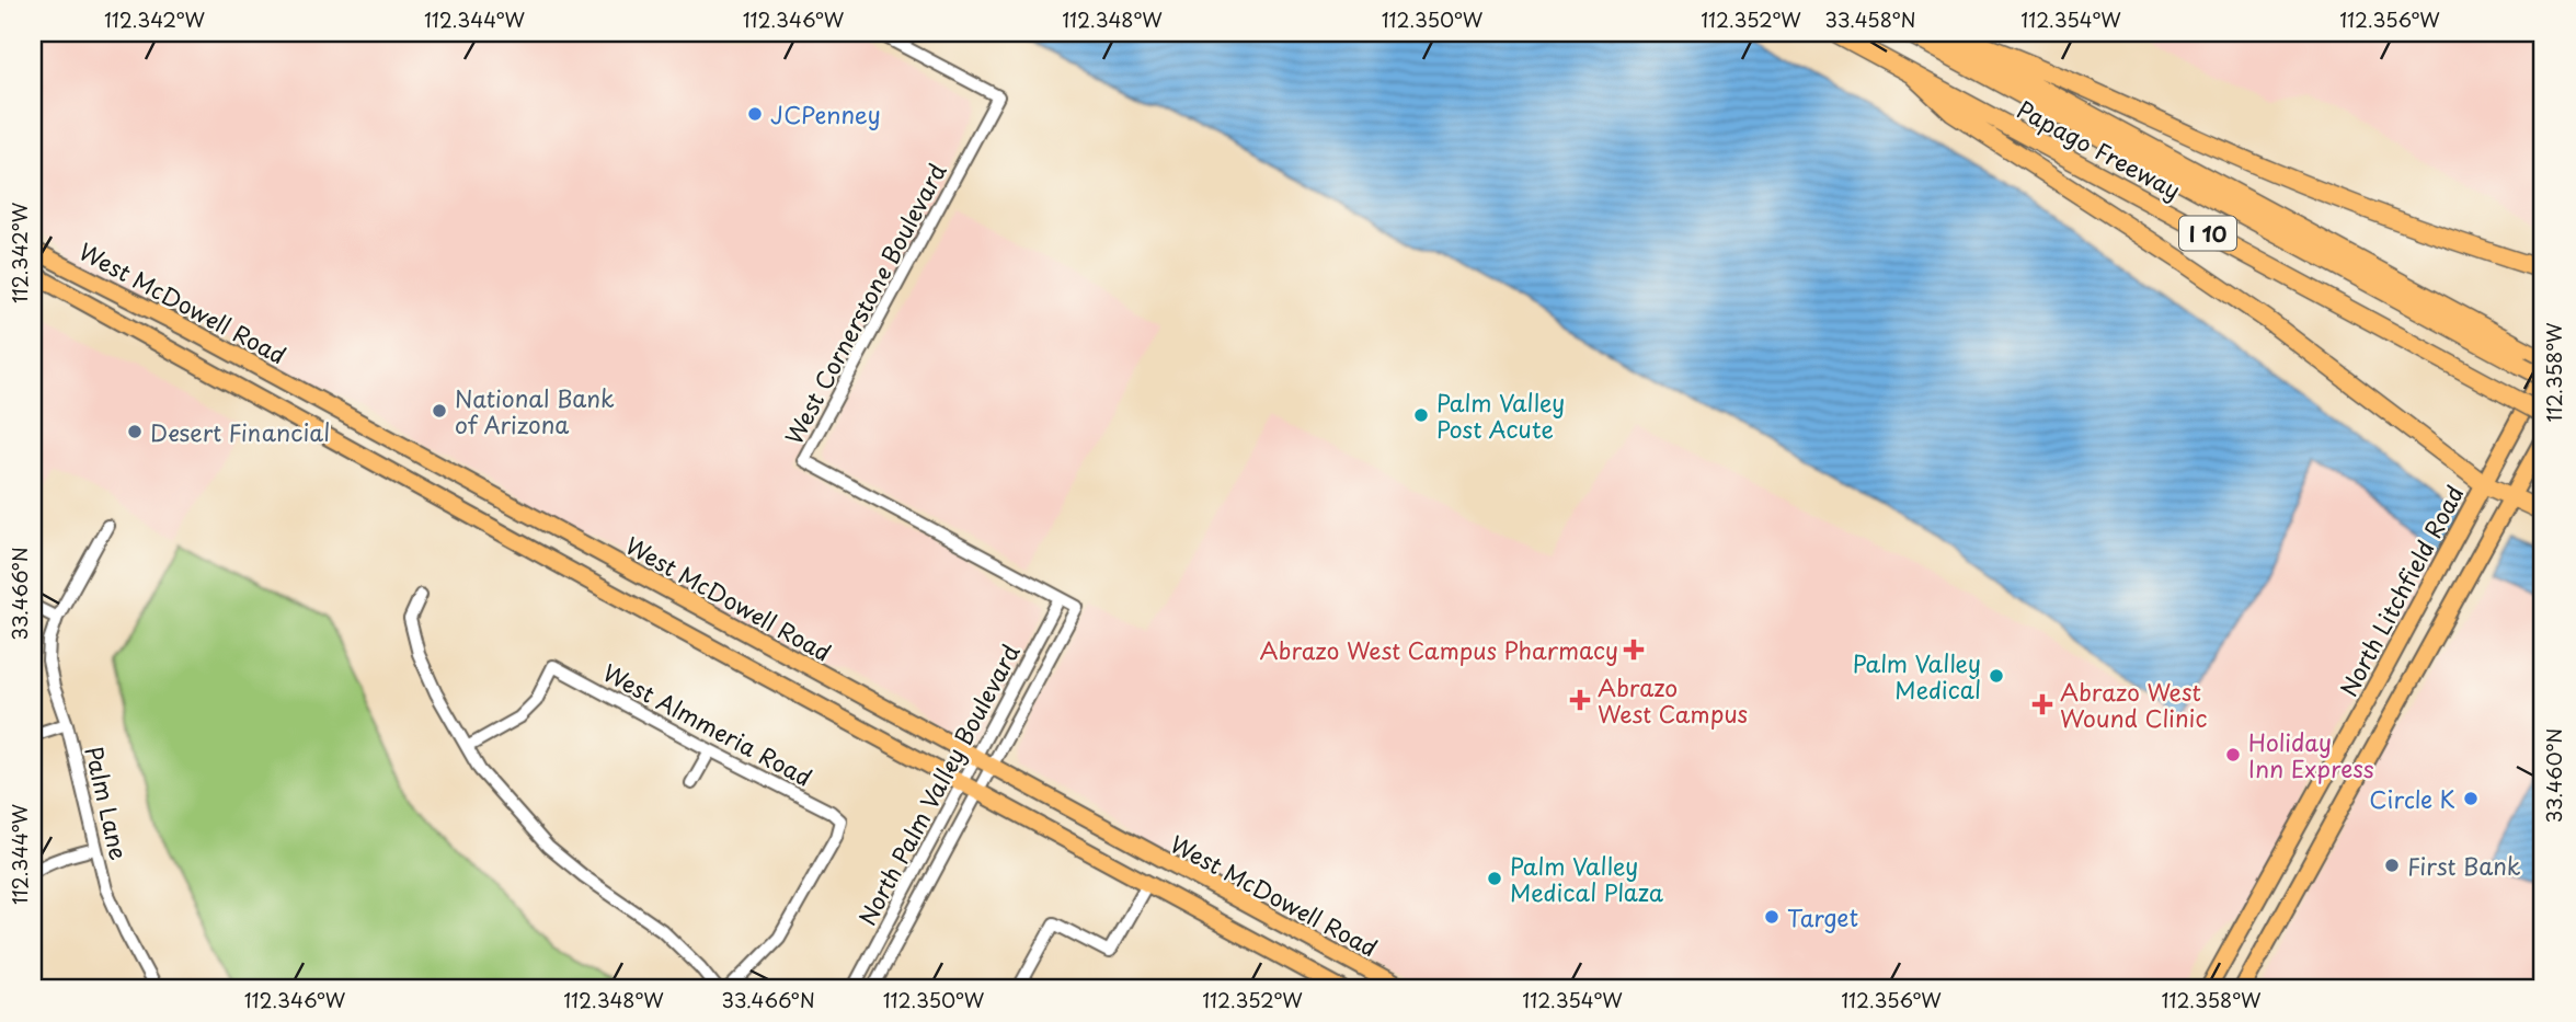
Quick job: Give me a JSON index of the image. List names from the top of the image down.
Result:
{
  "streets": {
    "highway": ["Papago Freeway", "I 10"],
    "main road": ["West McDowell Road", "North Litchfield Road"],
    "street": [
      "West Cornerstone Boulevard",
      "West Almmeria Road",
      "North Palm Valley Boulevard",
      "Palm Lane"
    ]
  },
  "crossings": [
    ["West McDowell Road", "North Palm Valley Boulevard"],
    ["West Cornerstone Boulevard", "North Palm Valley Boulevard"]
  ],
  "places": {
    "other": [
      "JCPenney",
      "National Bank of Arizona",
      "Palm Valley Post Acute",
      "Desert Financial",
      "Palm Valley Medical",
      "Holiday Inn Express",
      "Circle K",
      "First Bank",
      "Palm Valley Medical Plaza",
      "Target"
    ],
    "health": ["Abrazo West Campus Pharmacy", "Abrazo West Campus", "Abrazo West Wound Clinic"]
  },
  "coordinates": [
    "112.342°W",
    "112.344°W",
    "112.346°W",
    "112.348°W",
    "112.350°W",
    "112.352°W",
    "33.458°N",
    "112.354°W",
    "112.356°W",
    "112.358°W",
    "33.466°N",
    "33.460°N"
  ]
}
